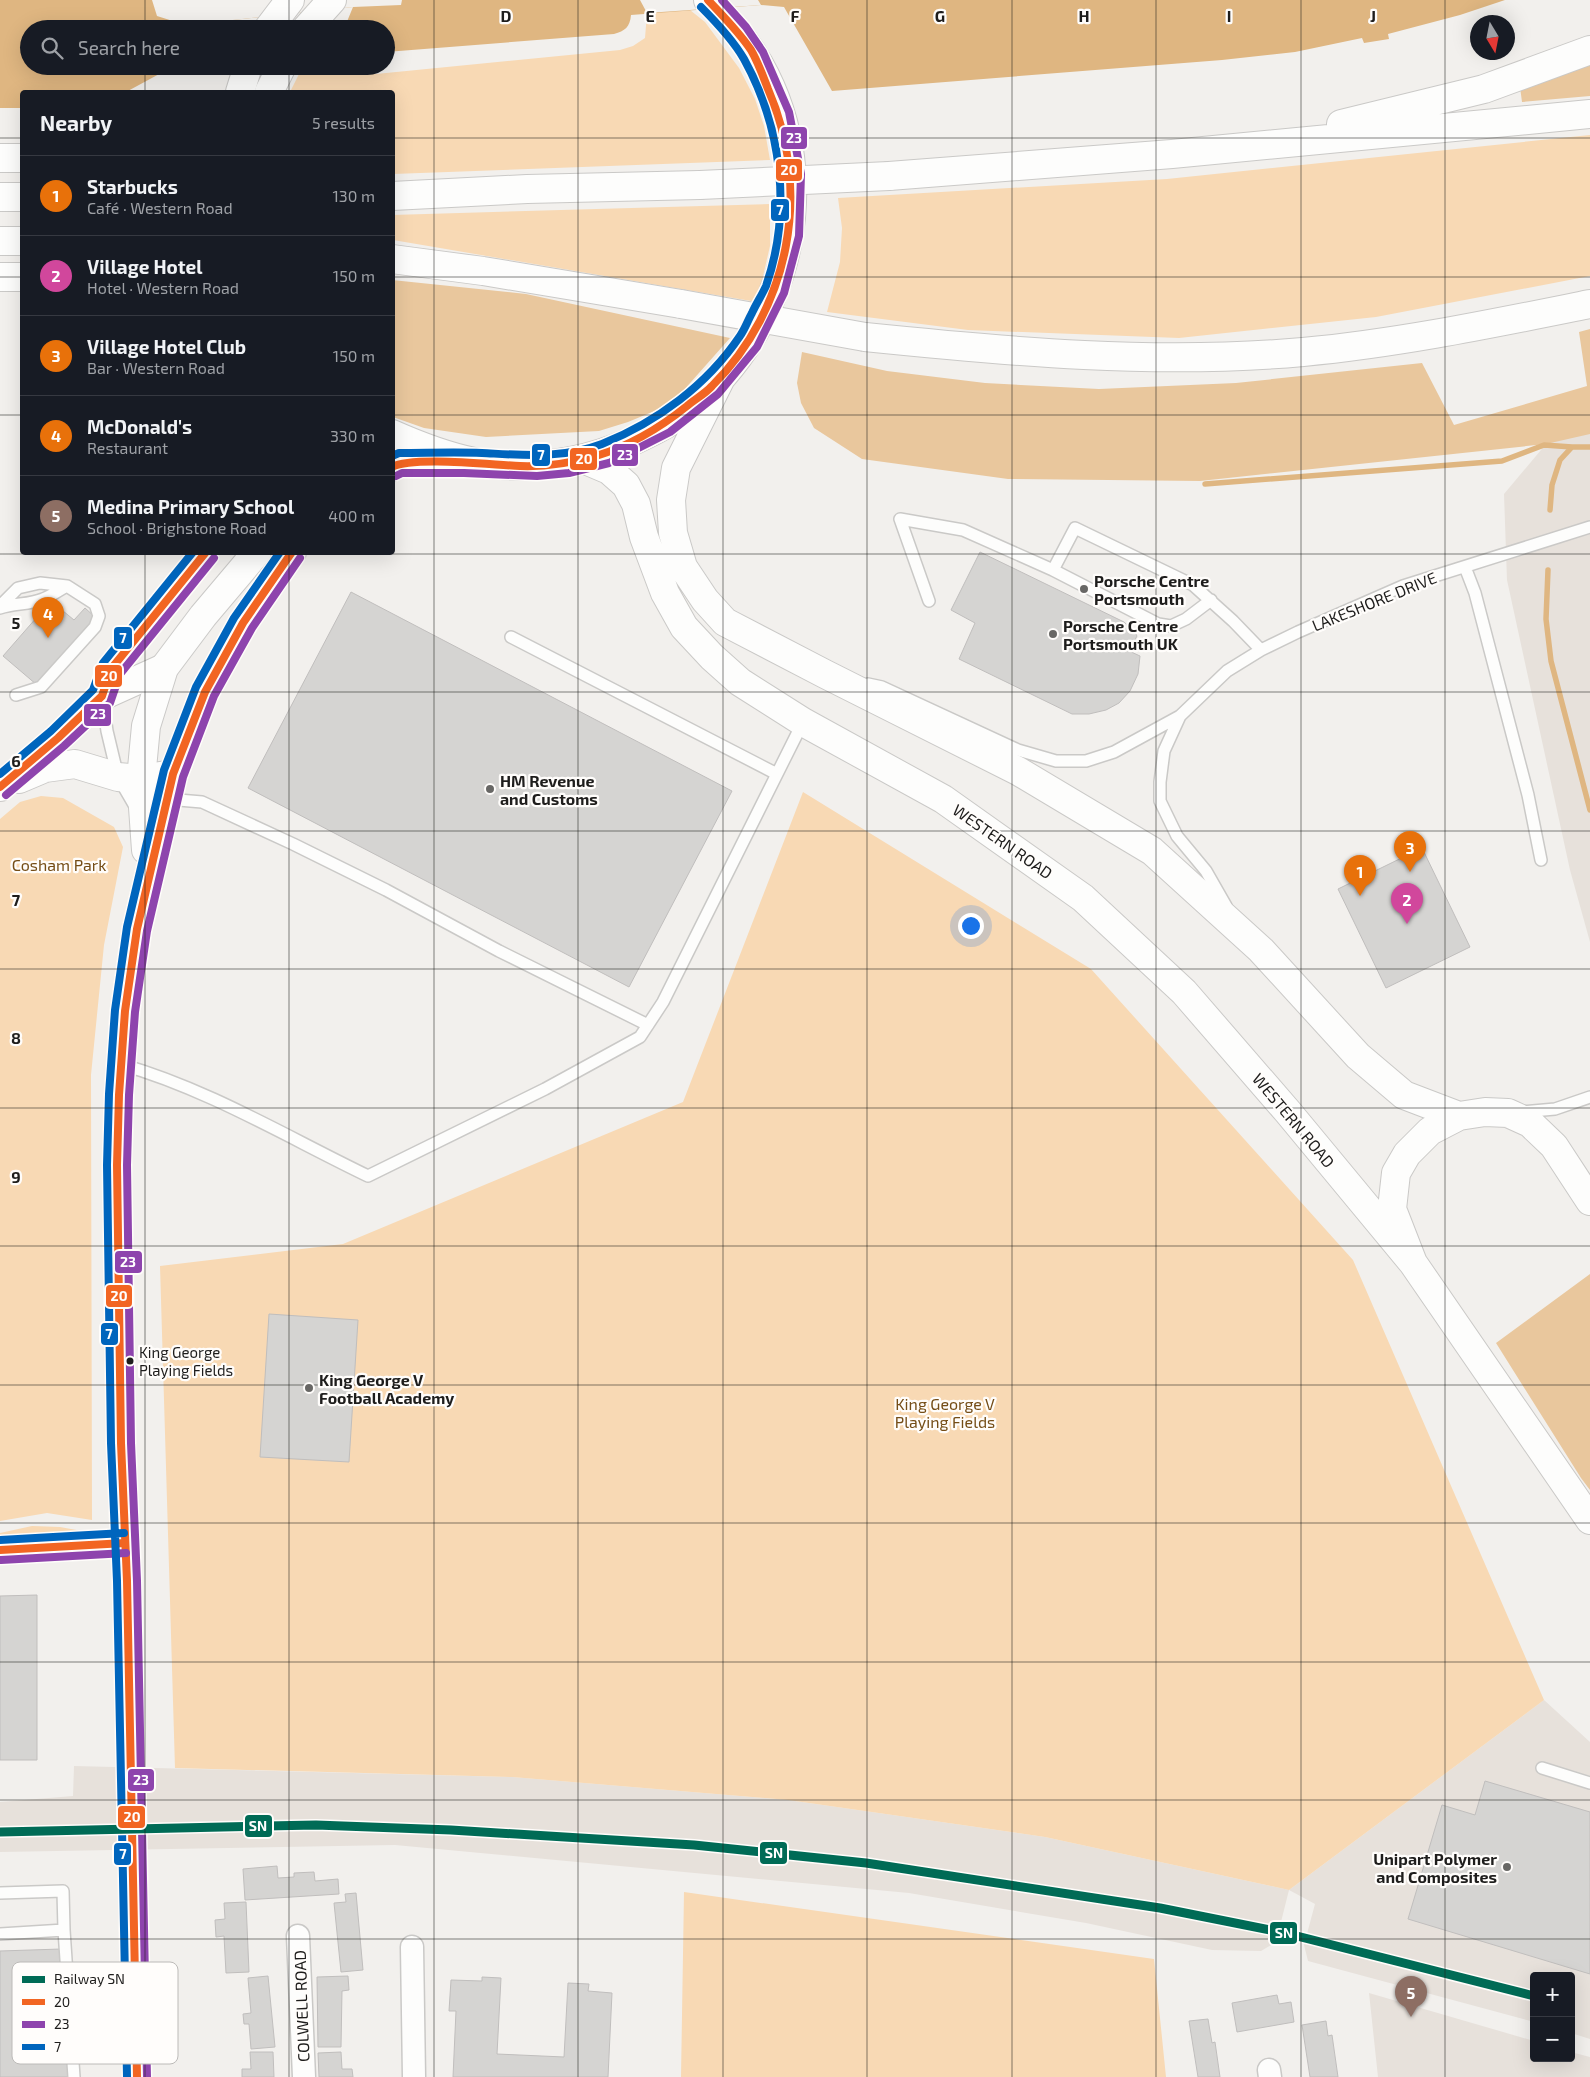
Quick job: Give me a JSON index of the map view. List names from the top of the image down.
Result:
{
  "streets": {
    "main road": ["WESTERN ROAD"],
    "street": ["COLWELL ROAD"],
    "lane": ["LAKESHORE DRIVE"]
  },
  "parks": ["Cosham Park", "King George V Playing Fields"],
  "places": [
    "Porsche Centre Portsmouth",
    "Porsche Centre Portsmouth UK",
    "HM Revenue and Customs",
    "King George Playing Fields",
    "King George V Football Academy",
    "Unipart Polymer and Composites"
  ],
  "lines": [
    "transit line 20",
    "transit line 23",
    "transit line 7",
    "rail line SN"
  ],
  "legend": [
    "Railway SN",
    "20",
    "23",
    "7"
  ],
  "north": "bottom",
  "page": {
    "search": "Search here",
    "heading": ["Nearby", "5 results"],
    "list": [
      {
        "mark": "1",
        "name": "Starbucks",
        "note": "Café · Western Road",
        "value": "130 m"
      },
      {
        "mark": "2",
        "name": "Village Hotel",
        "note": "Hotel · Western Road",
        "value": "150 m"
      },
      {
        "mark": "3",
        "name": "Village Hotel Club",
        "note": "Bar · Western Road",
        "value": "150 m"
      },
      {
        "mark": "4",
        "name": "McDonald's",
        "note": "Restaurant",
        "value": "330 m"
      },
      {
        "mark": "5",
        "name": "Medina Primary School",
        "note": "School · Brighstone Road",
        "value": "400 m"
      }
    ],
    "pins": [
      "4",
      "3",
      "1",
      "2",
      "5"
    ],
    "map_buttons": ["+", "−"]
  },
  "grid": {
    "columns": [
      "D",
      "E",
      "F",
      "G",
      "H",
      "I",
      "J"
    ],
    "rows": [
      "5",
      "6",
      "7",
      "8",
      "9"
    ]
  }
}
